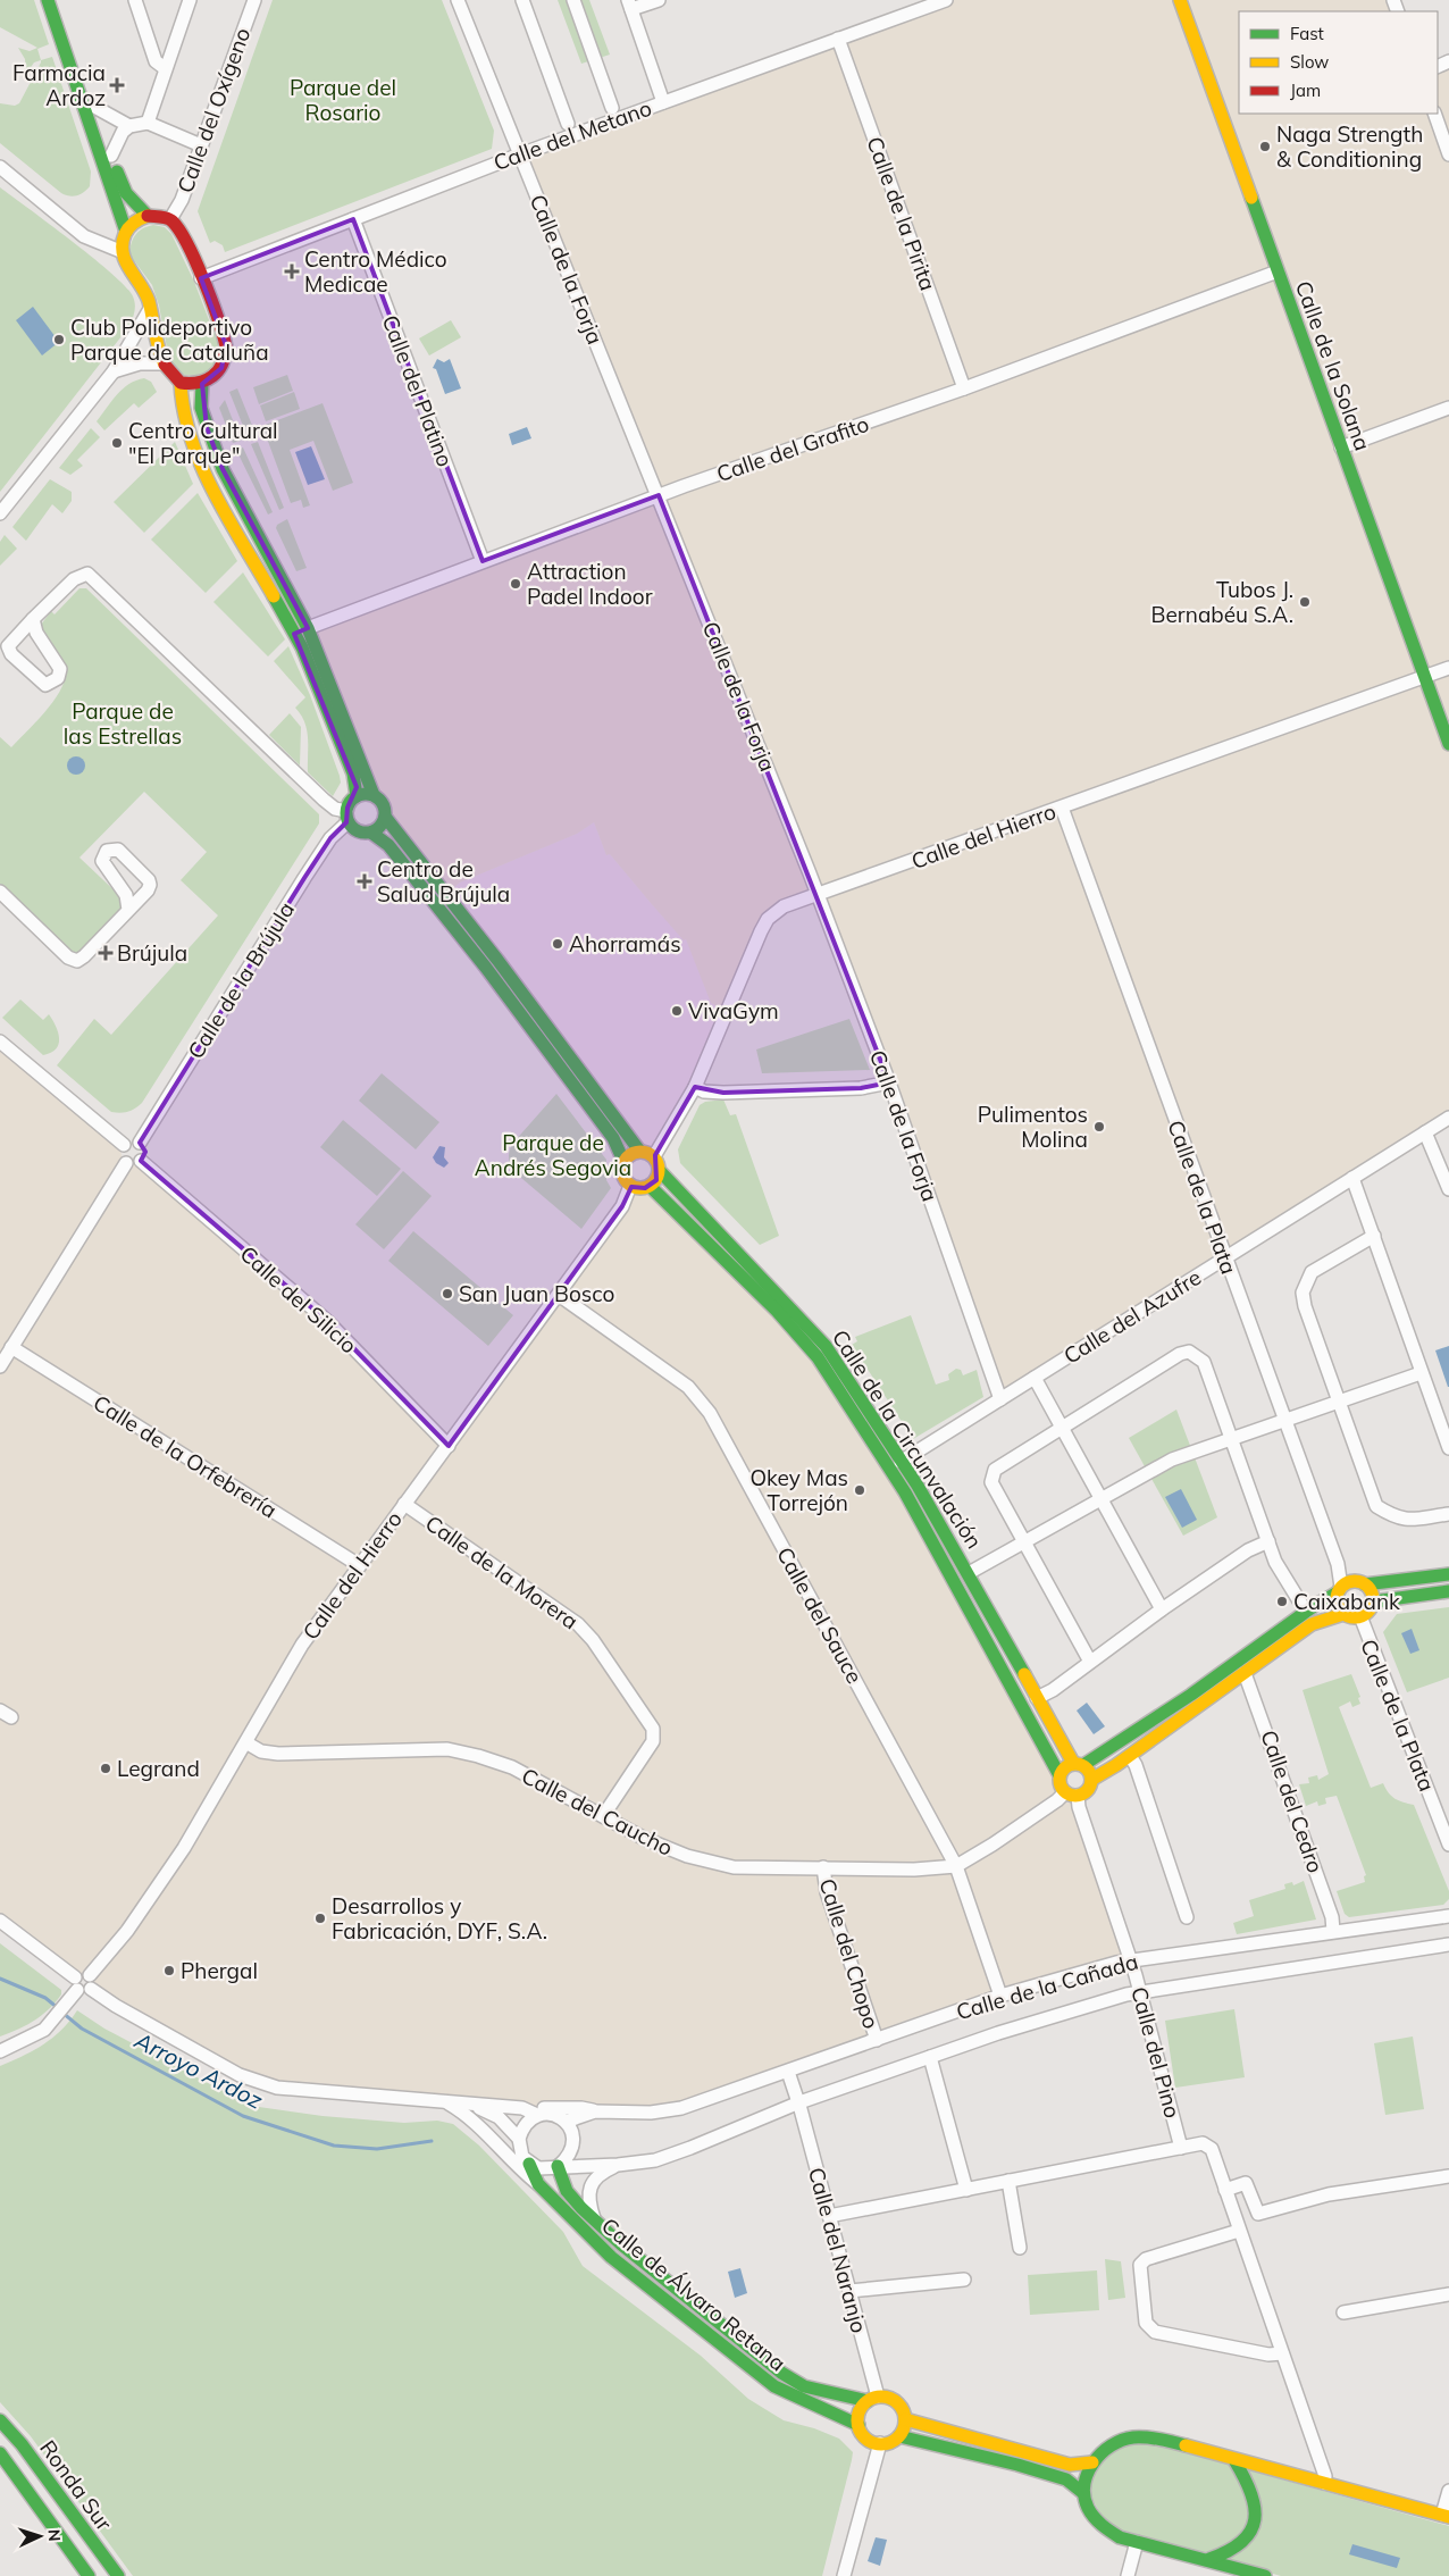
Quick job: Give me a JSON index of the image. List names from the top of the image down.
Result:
{
  "streets": {
    "street": [
      "Calle del Oxígeno",
      "Calle del Metano",
      "Calle de la Pirita",
      "Calle de la Forja",
      "Calle de la Solana",
      "Calle del Platino",
      "Calle del Grafito",
      "Calle del Hierro",
      "Calle de la Brújula",
      "Calle de la Plata",
      "Calle del Silicio",
      "Calle del Azufre",
      "Calle de la Circunvalación",
      "Calle de la Orfebrería",
      "Calle de la Morera",
      "Calle del Sauce",
      "Calle del Cedro",
      "Calle del Caucho",
      "Calle del Chopo",
      "Calle de la Cañada",
      "Calle del Pino",
      "Calle del Naranjo",
      "Calle de Álvaro Retana",
      "Ronda Sur"
    ]
  },
  "crossings": [
    ["Calle del Metano", "Calle de la Pirita"],
    ["Calle del Metano", "Calle de la Forja"],
    ["Calle del Metano", "Calle del Platino"],
    ["Calle de la Pirita", "Calle del Grafito"],
    ["Calle de la Forja", "Calle del Grafito"],
    ["Calle de la Forja", "Calle del Hierro"],
    ["Calle de la Forja", "Calle del Azufre"],
    ["Calle de la Solana", "Calle del Grafito"],
    ["Calle de la Solana", "Calle del Hierro"],
    ["Calle del Platino", "Calle del Grafito"],
    ["Calle del Hierro", "Calle de la Plata"],
    ["Calle del Hierro", "Calle del Silicio"],
    ["Calle del Hierro", "Calle de la Circunvalación"],
    ["Calle del Hierro", "Calle de la Orfebrería"],
    ["Calle del Hierro", "Calle de la Morera"],
    ["Calle del Hierro", "Calle del Sauce"],
    ["Calle del Hierro", "Calle del Caucho"],
    ["Calle del Hierro", "Calle de la Cañada"],
    ["Calle de la Brújula", "Calle del Silicio"],
    ["Calle de la Plata", "Calle del Azufre"],
    ["Calle del Azufre", "Calle de la Circunvalación"],
    ["Calle de la Circunvalación", "Calle del Caucho"],
    ["Calle de la Circunvalación", "Calle del Pino"],
    ["Calle de la Morera", "Calle del Caucho"],
    ["Calle del Sauce", "Calle del Caucho"],
    ["Calle del Sauce", "Calle de la Cañada"],
    ["Calle del Cedro", "Calle de la Cañada"],
    ["Calle del Caucho", "Calle del Chopo"],
    ["Calle del Caucho", "Calle del Pino"],
    ["Calle del Chopo", "Calle de la Cañada"],
    ["Calle de la Cañada", "Calle del Pino"],
    ["Calle de la Cañada", "Calle del Naranjo"],
    ["Calle de la Cañada", "Calle de Álvaro Retana"],
    ["Calle del Naranjo", "Calle de Álvaro Retana"]
  ],
  "water": ["Arroyo Ardoz"],
  "parks": ["Parque del Rosario", "Parque de las Estrellas", "Parque de Andrés Segovia"],
  "places": {
    "health": [
      "Farmacia Ardoz",
      "Centro Médico Medicae",
      "Centro de Salud Brújula",
      "Brújula"
    ],
    "other": [
      "Naga Strength & Conditioning",
      "Club Polideportivo Parque de Cataluña",
      "Centro Cultural \"El Parque\"",
      "Attraction Padel Indoor",
      "Tubos J. Bernabéu S.A.",
      "Ahorramás",
      "VivaGym",
      "Pulimentos Molina",
      "San Juan Bosco",
      "Okey Mas Torrejón",
      "Caixabank",
      "Legrand",
      "Desarrollos y Fabricación, DYF, S.A.",
      "Phergal"
    ]
  },
  "legend": ["Fast", "Slow", "Jam"],
  "north": "right"
}
